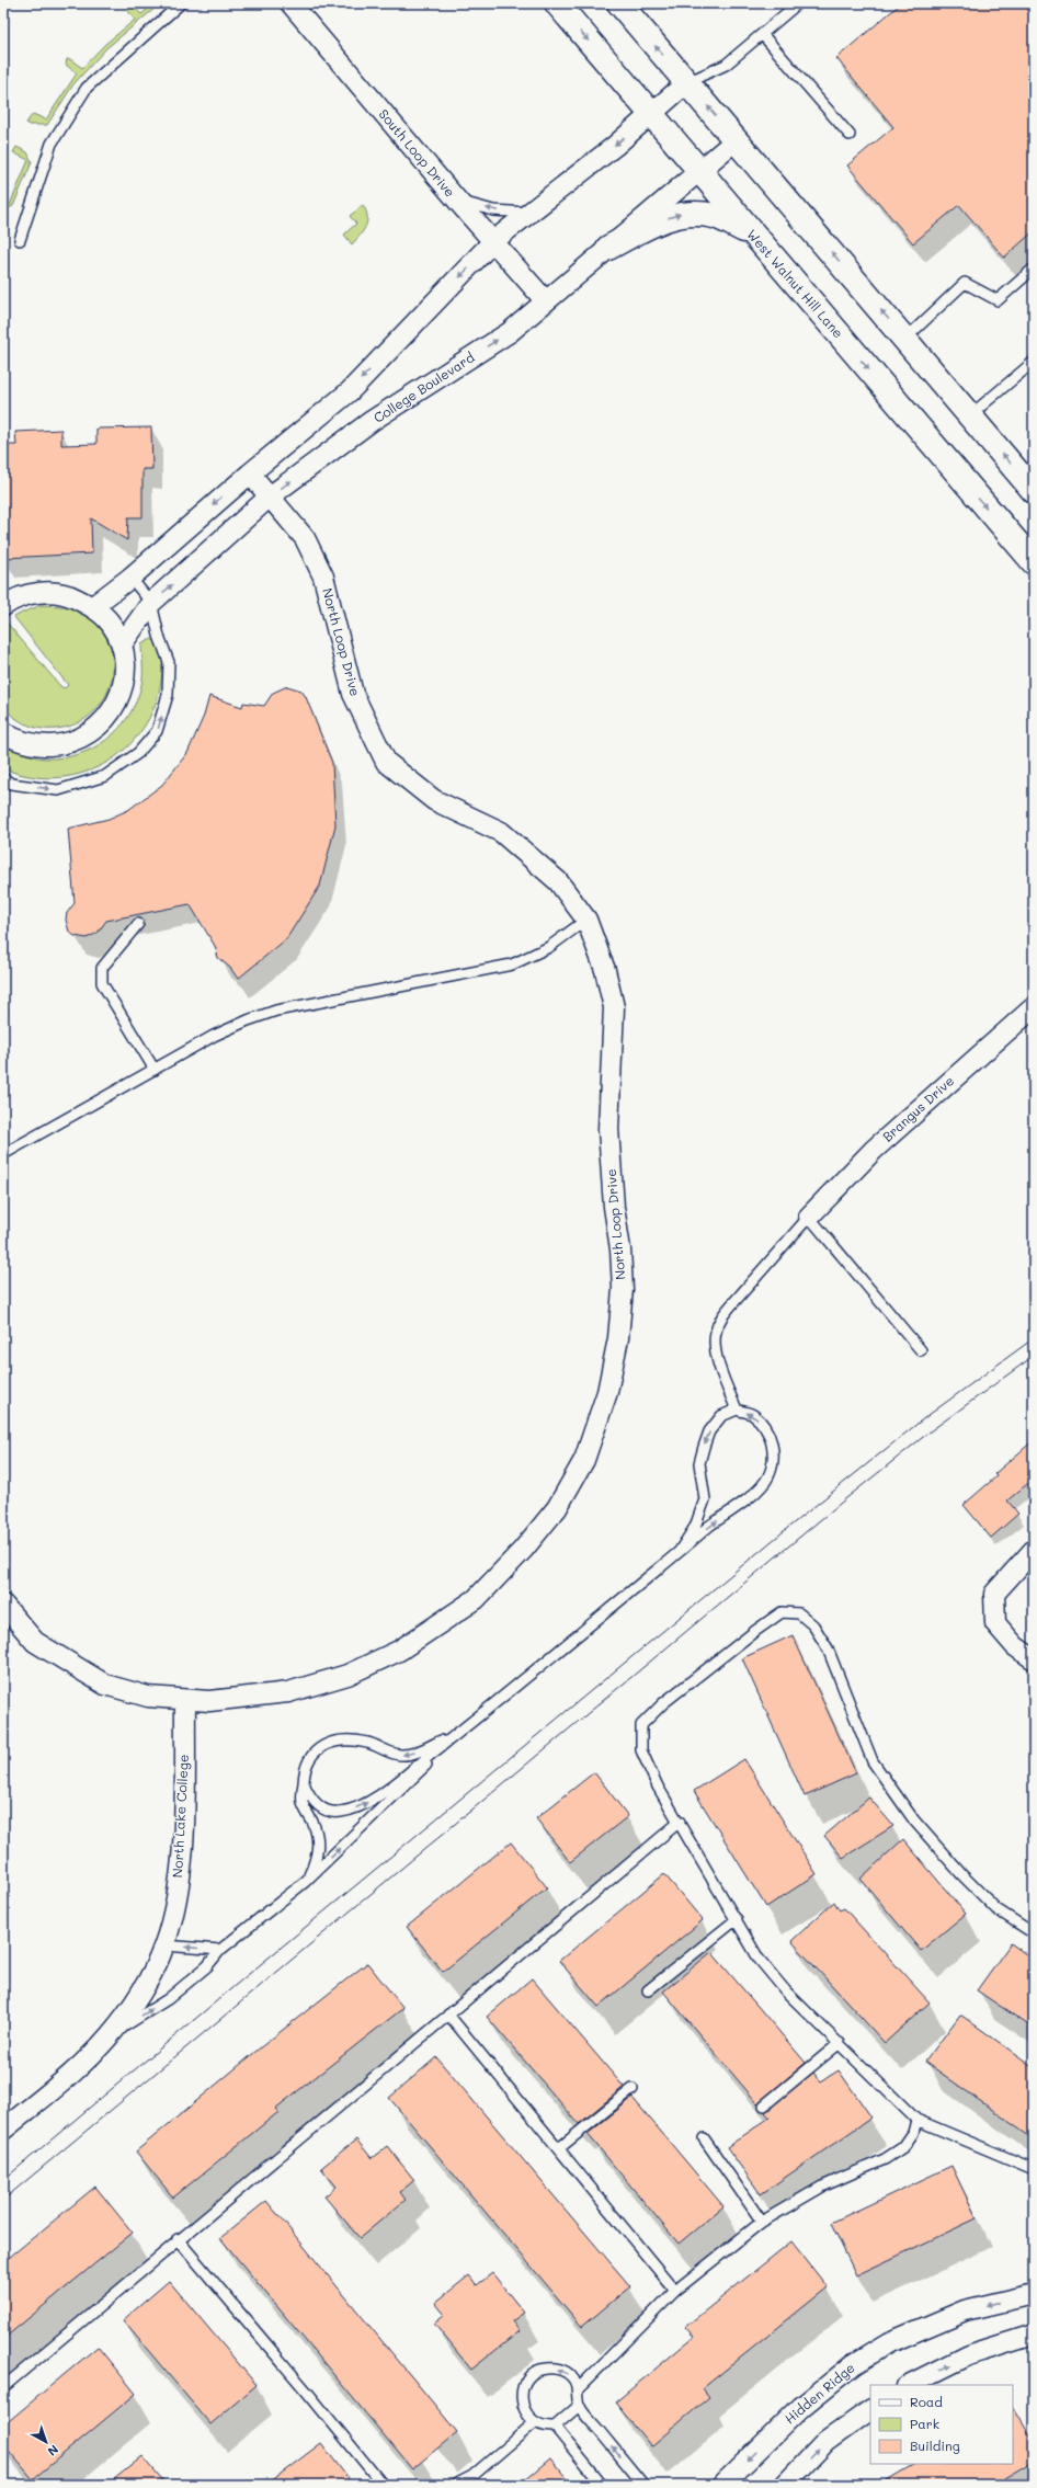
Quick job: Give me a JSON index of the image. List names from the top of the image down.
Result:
{
  "streets": {
    "main road": ["West Walnut Hill Lane"],
    "street": [
      "South Loop Drive",
      "College Boulevard",
      "North Loop Drive",
      "Brangus Drive",
      "North Lake College",
      "Hidden Ridge"
    ]
  },
  "crossings": [
    ["South Loop Drive", "College Boulevard"],
    ["West Walnut Hill Lane", "College Boulevard"],
    ["College Boulevard", "North Loop Drive"],
    ["North Loop Drive", "North Lake College"]
  ],
  "legend": ["Road", "Park", "Building"],
  "north": "bottom right"
}
